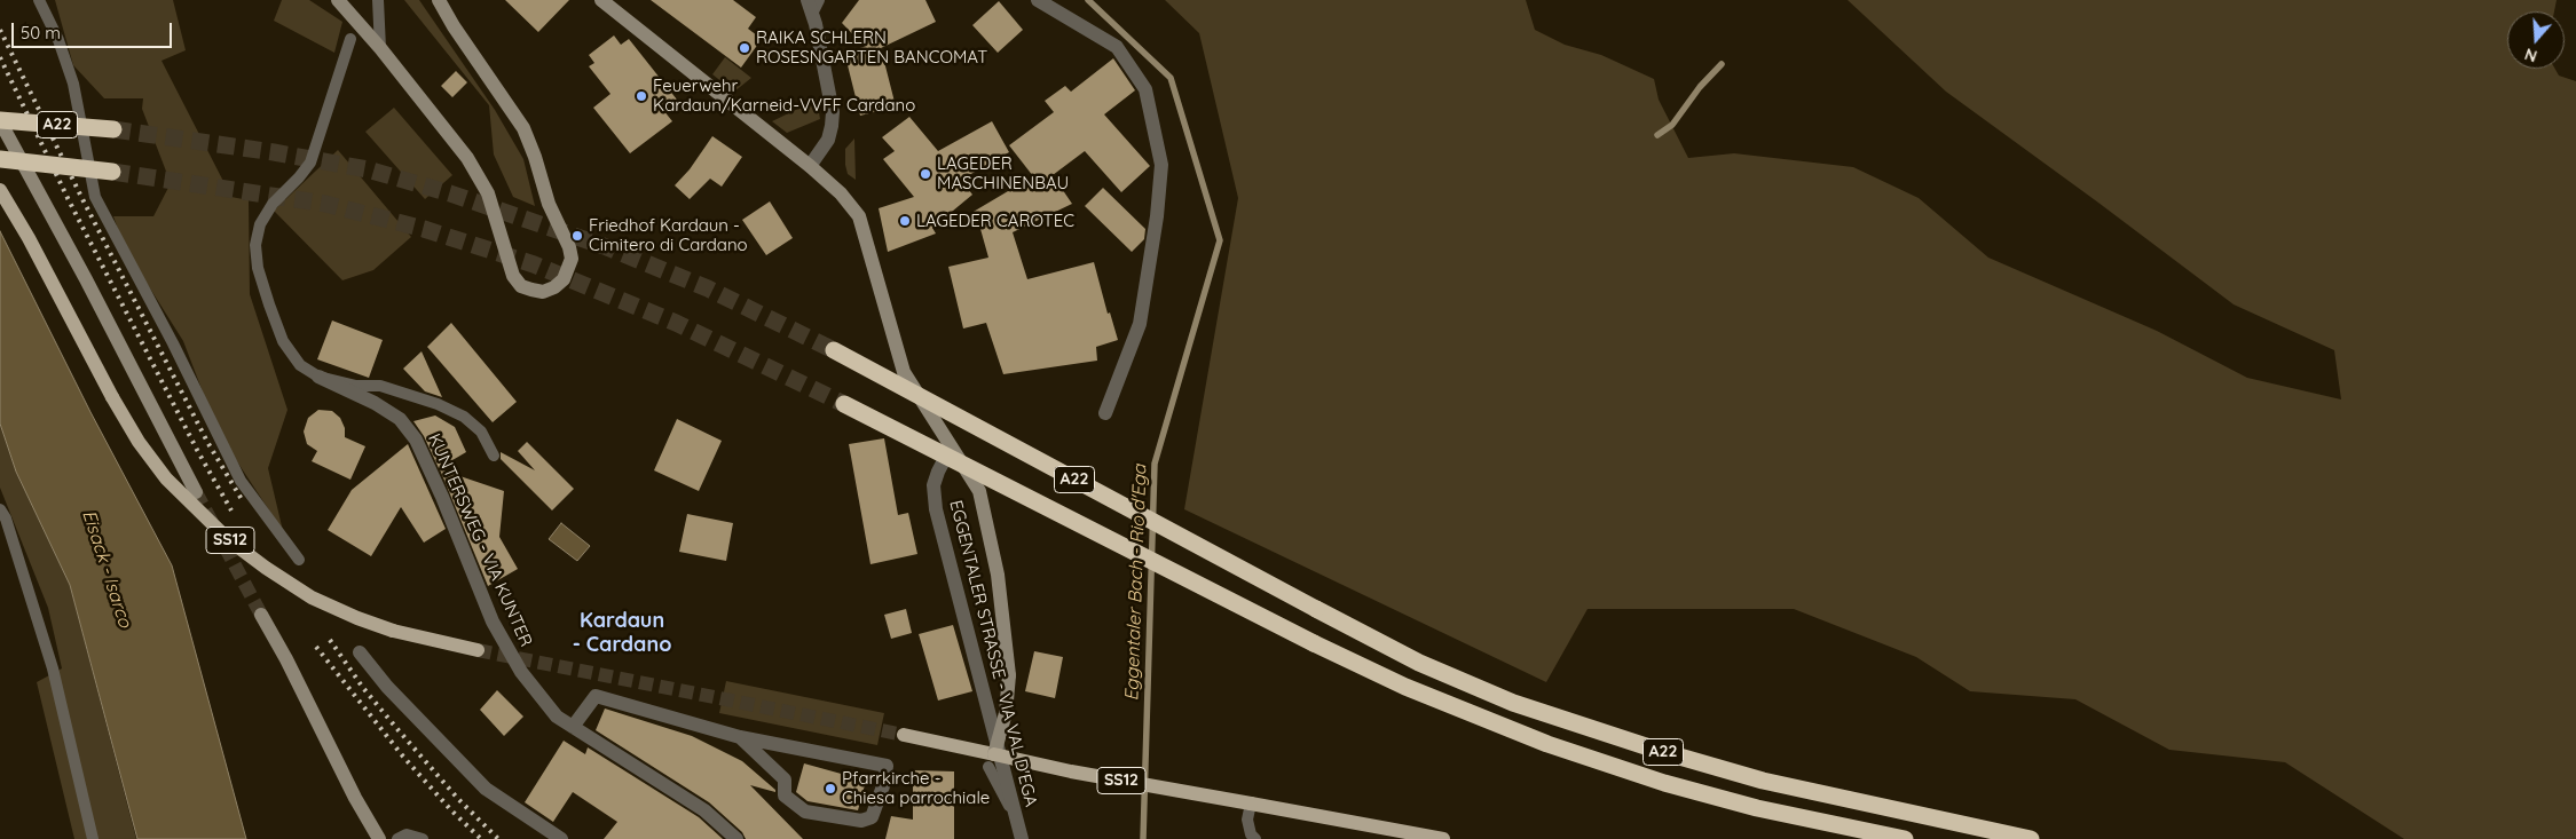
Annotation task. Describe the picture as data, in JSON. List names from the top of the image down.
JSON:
{
  "streets": {
    "highway": ["A22"],
    "main road": ["SS12"],
    "street": ["KUNTERSWEG - VIA KUNTER", "EGGENTALER STRASSE - VIA VAL D'EGA"]
  },
  "districts": ["Kardaun - Cardano"],
  "water": ["Eisack - Isarco", "Eggentaler Bach - Rio d'Ega"],
  "places": [
    "RAIKA SCHLERN ROSESNGARTEN BANCOMAT",
    "Feuerwehr Kardaun/Karneid-VVFF Cardano",
    "LAGEDER MASCHINENBAU",
    "LAGEDER CAROTEC",
    "Friedhof Kardaun - Cimitero di Cardano",
    "Pfarrkirche - Chiesa parrochiale"
  ],
  "scale_bar": "50 m",
  "north": "bottom"
}
